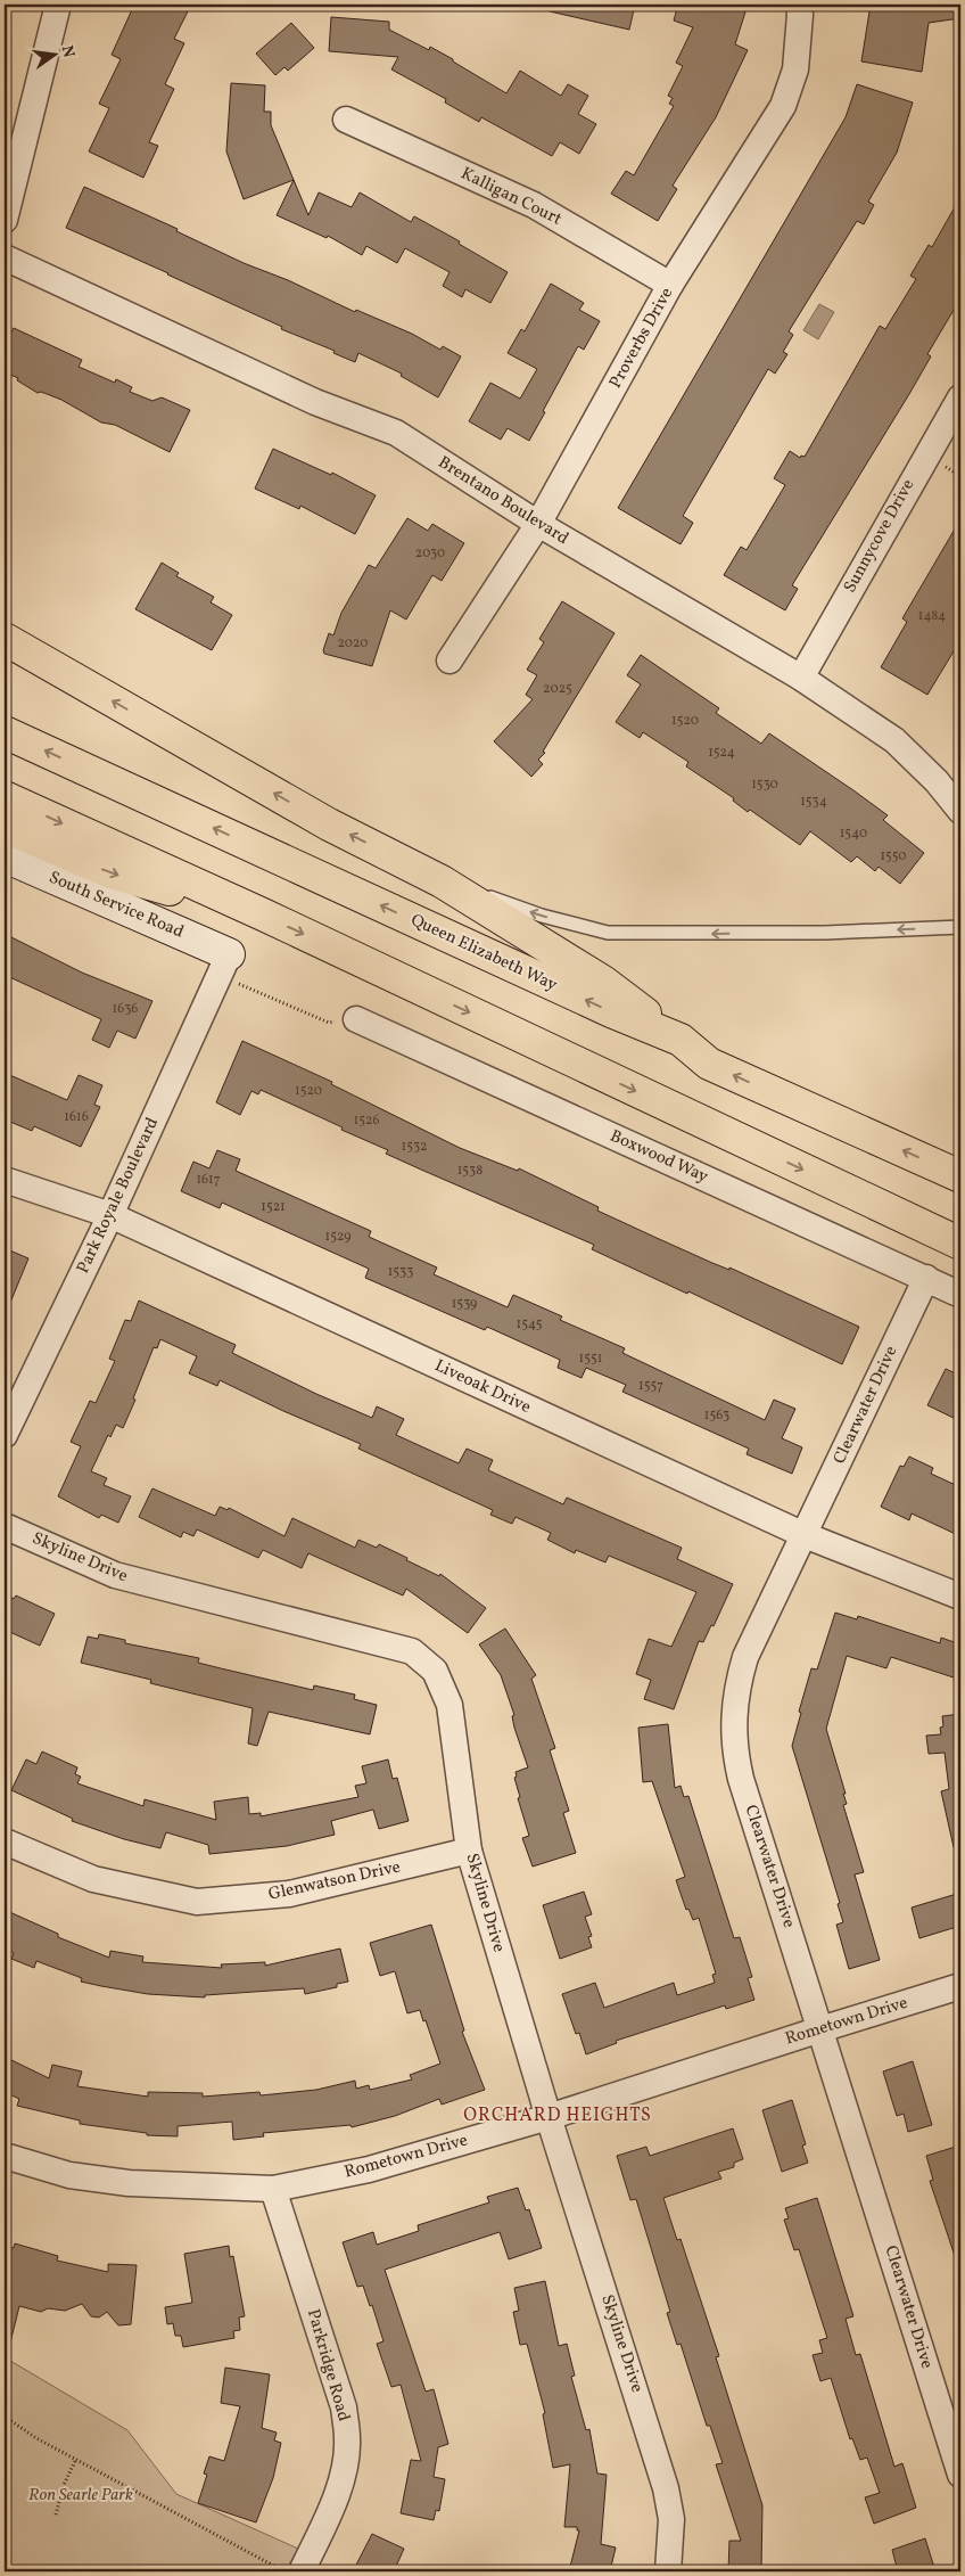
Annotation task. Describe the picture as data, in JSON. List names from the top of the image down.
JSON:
{
  "streets": {
    "highway": ["Queen Elizabeth Way"],
    "main road": ["South Service Road"],
    "street": [
      "Kalligan Court",
      "Proverbs Drive",
      "Brentano Boulevard",
      "Sunnycove Drive",
      "Boxwood Way",
      "Park Royale Boulevard",
      "Liveoak Drive",
      "Clearwater Drive",
      "Skyline Drive",
      "Glenwatson Drive",
      "Rometown Drive",
      "Parkridge Road"
    ]
  },
  "crossings": [
    ["Kalligan Court", "Proverbs Drive"],
    ["Proverbs Drive", "Brentano Boulevard"],
    ["Brentano Boulevard", "Sunnycove Drive"],
    ["South Service Road", "Park Royale Boulevard"],
    ["Boxwood Way", "Clearwater Drive"],
    ["Park Royale Boulevard", "Liveoak Drive"],
    ["Liveoak Drive", "Clearwater Drive"],
    ["Clearwater Drive", "Rometown Drive"],
    ["Skyline Drive", "Glenwatson Drive"],
    ["Skyline Drive", "Rometown Drive"],
    ["Rometown Drive", "Parkridge Road"]
  ],
  "districts": ["ORCHARD HEIGHTS"],
  "parks": ["Ron Searle Park"],
  "house_numbers": [
    "2030",
    "1484",
    "2020",
    "2025",
    "1520",
    "1524",
    "1530",
    "1534",
    "1540",
    "1550",
    "1636",
    "1520",
    "1616",
    "1526",
    "1532",
    "1538",
    "1617",
    "1521",
    "1529",
    "1533",
    "1539",
    "1545",
    "1551",
    "1557",
    "1563"
  ],
  "north": "right"
}
